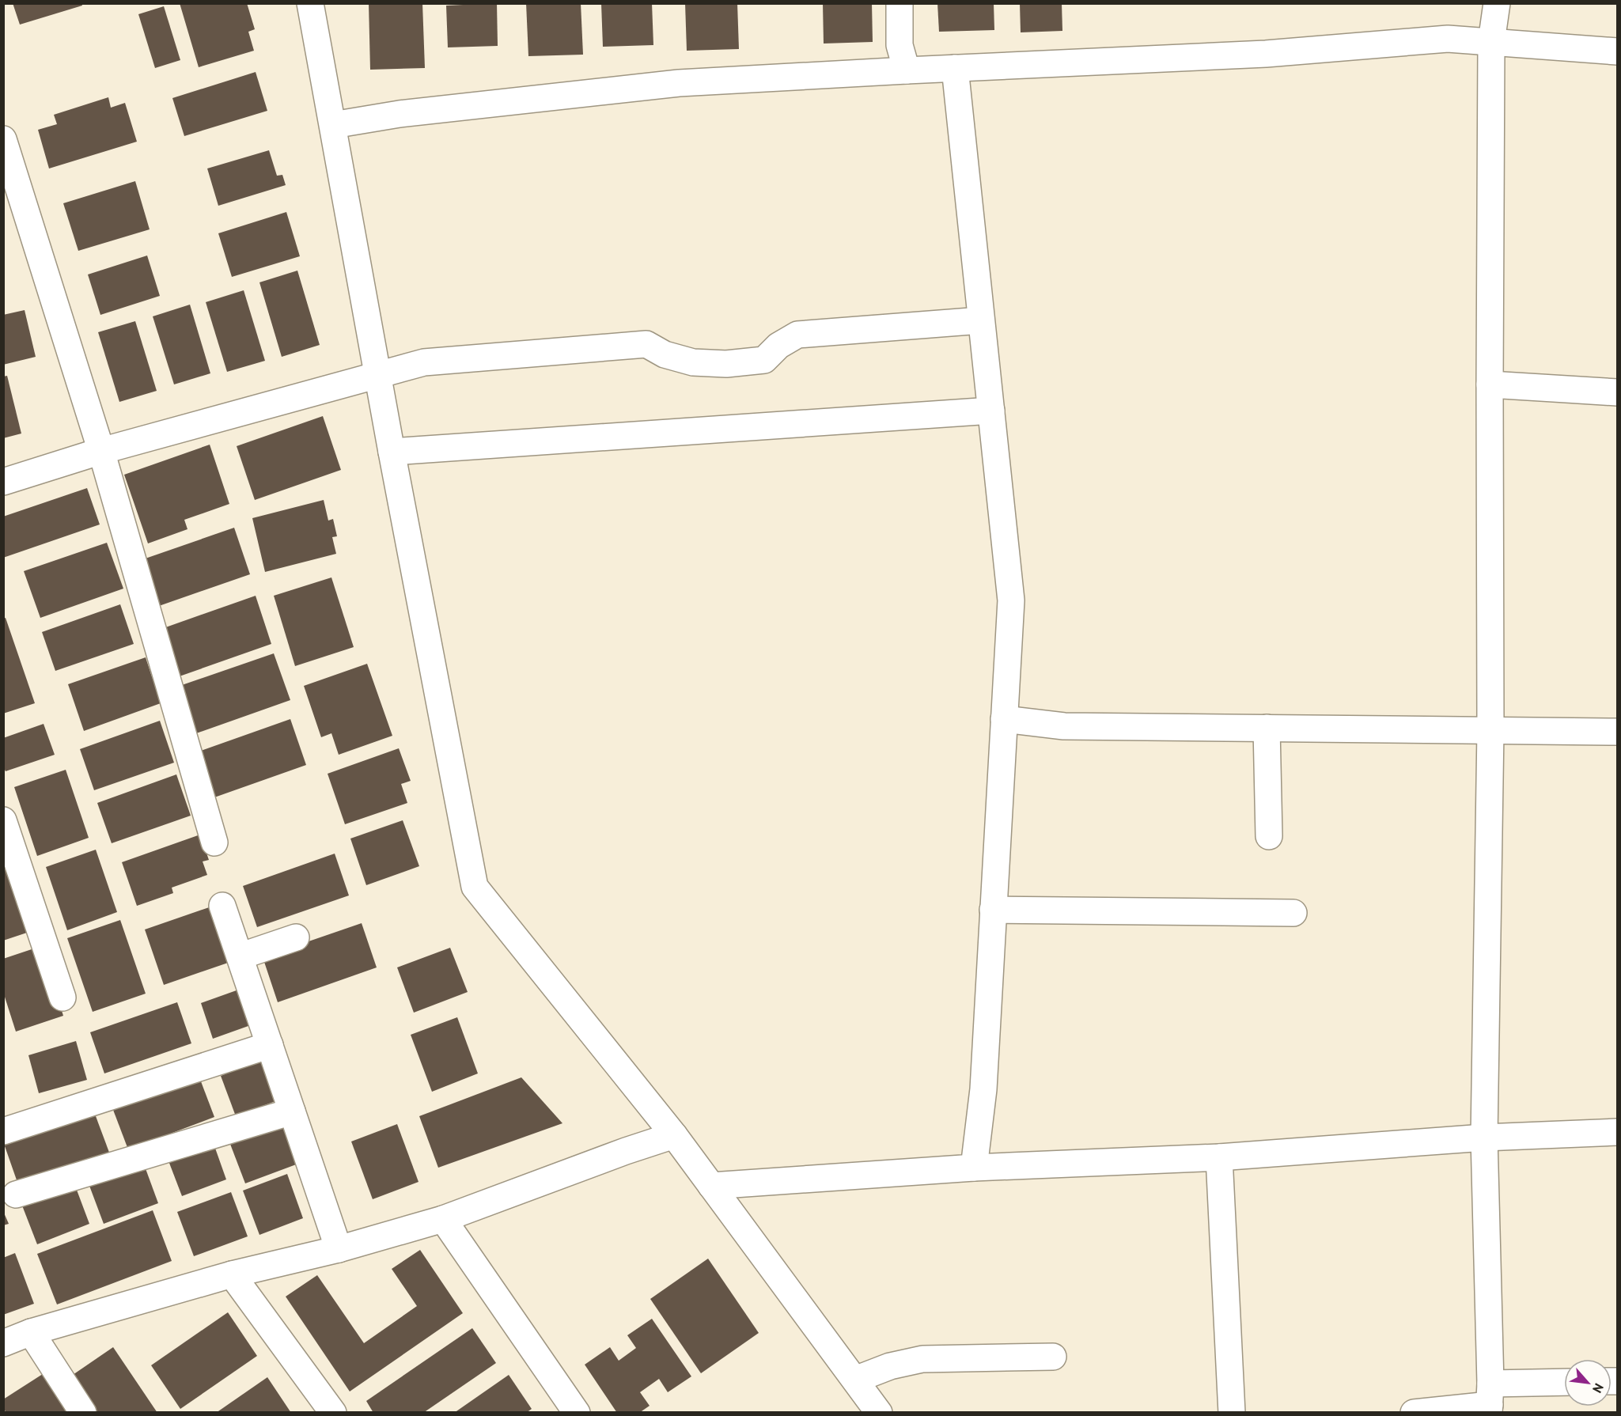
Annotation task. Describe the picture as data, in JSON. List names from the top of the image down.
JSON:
{
  "north": "bottom right"
}
